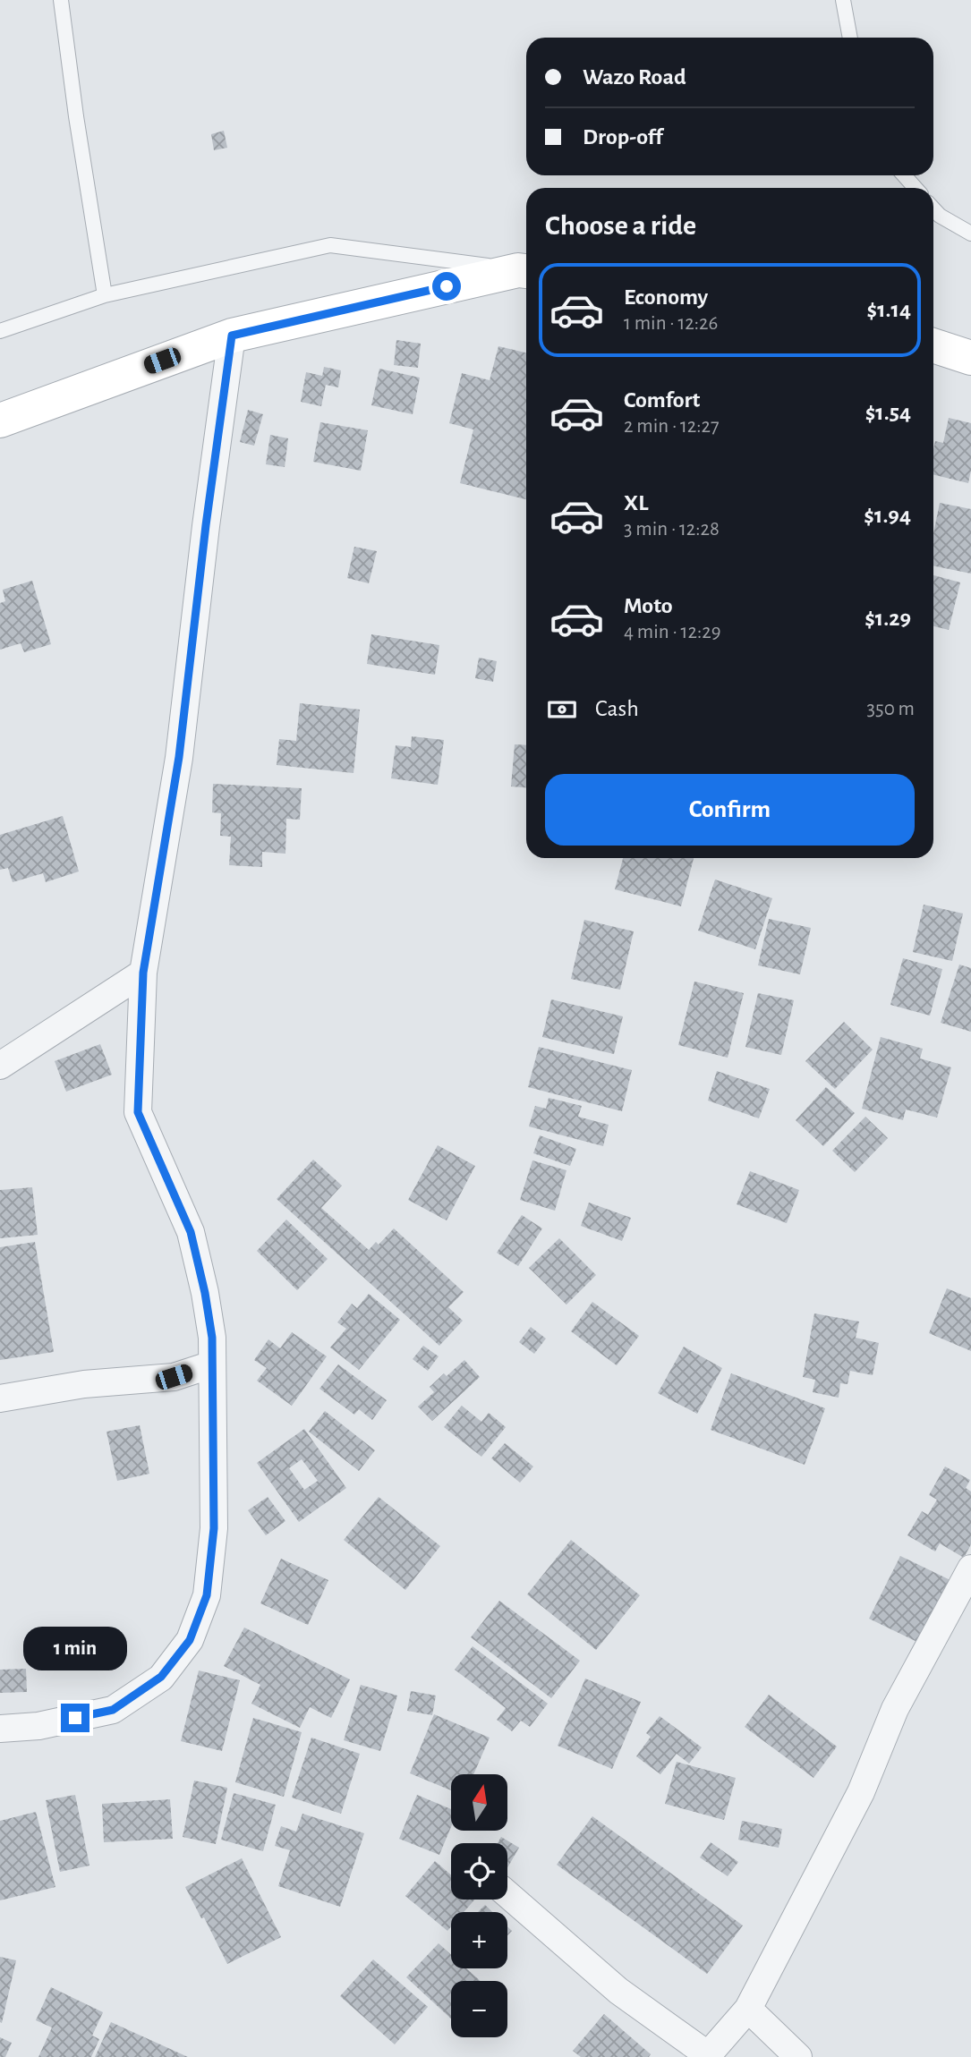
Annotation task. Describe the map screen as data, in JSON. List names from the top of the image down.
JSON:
{
  "north": "top",
  "page": {
    "banner": ["Wazo Road", "Drop-off"],
    "heading": "Choose a ride",
    "list": [
      {
        "name": "Economy",
        "note": "1 min · 12:26",
        "value": "$1.14"
      },
      {
        "name": "Comfort",
        "note": "2 min · 12:27",
        "value": "$1.54"
      },
      {
        "name": "XL",
        "note": "3 min · 12:28",
        "value": "$1.94"
      },
      {
        "name": "Moto",
        "note": "4 min · 12:29",
        "value": "$1.29"
      }
    ],
    "pay": ["Cash", "350 m"],
    "buttons": "Confirm",
    "bubble": "1 min",
    "map_buttons": ["+", "−"]
  }
}
